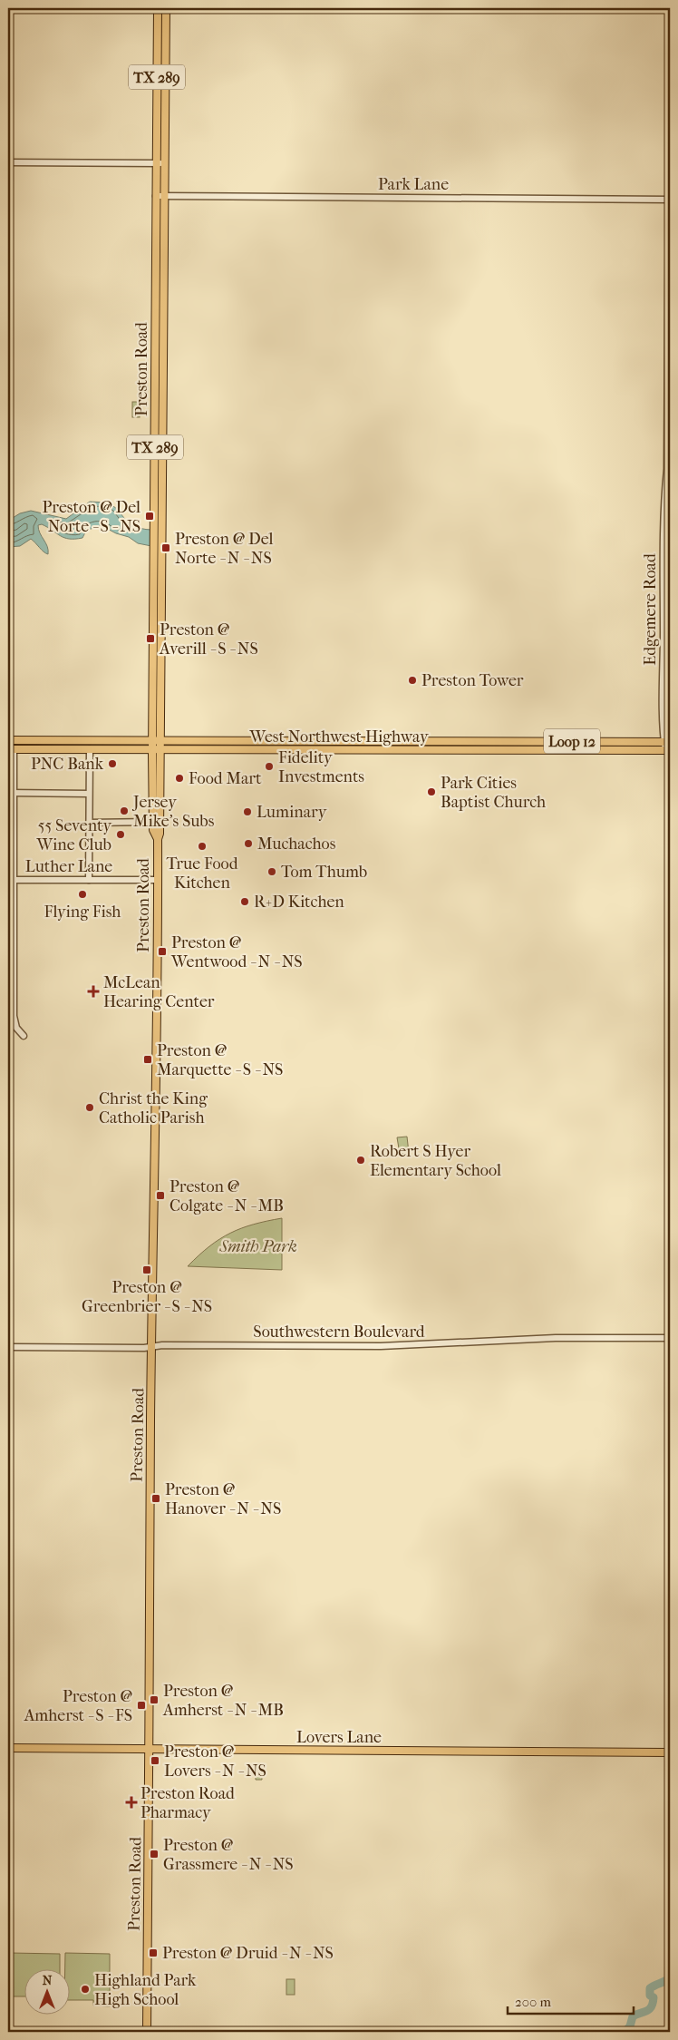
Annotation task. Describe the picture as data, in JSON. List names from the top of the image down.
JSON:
{
  "streets": {
    "main road": [
      "TX 289",
      "Preston Road",
      "West Northwest Highway",
      "Loop 12",
      "Lovers Lane"
    ],
    "street": [
      "Park Lane",
      "Edgemere Road",
      "Luther Lane",
      "Southwestern Boulevard"
    ]
  },
  "crossings": [
    ["Park Lane", "Preston Road"],
    ["Park Lane", "Edgemere Road"],
    ["Preston Road", "West Northwest Highway"],
    ["Preston Road", "Luther Lane"],
    ["Preston Road", "Southwestern Boulevard"],
    ["Preston Road", "Lovers Lane"],
    ["Edgemere Road", "West Northwest Highway"]
  ],
  "parks": ["Smith Park"],
  "places": {
    "transit": [
      "Preston @ Del Norte - S - NS",
      "Preston @ Del Norte - N - NS",
      "Preston @ Averill - S - NS",
      "Preston @ Wentwood - N - NS",
      "Preston @ Marquette - S - NS",
      "Preston @ Colgate - N - MB",
      "Preston @ Greenbrier - S - NS",
      "Preston @ Hanover - N - NS",
      "Preston @ Amherst - N - MB",
      "Preston @ Amherst - S - FS",
      "Preston @ Lovers - N - NS",
      "Preston @ Grassmere - N - NS",
      "Preston @ Druid - N - NS"
    ],
    "other": [
      "Preston Tower",
      "PNC Bank",
      "Fidelity Investments",
      "Food Mart",
      "Park Cities Baptist Church",
      "Jersey Mike's Subs",
      "Luminary",
      "55 Seventy Wine Club",
      "Muchachos",
      "True Food Kitchen",
      "Tom Thumb",
      "Flying Fish",
      "R+D Kitchen",
      "Christ the King Catholic Parish",
      "Robert S Hyer Elementary School",
      "Highland Park High School"
    ],
    "health": ["McLean Hearing Center", "Preston Road Pharmacy"]
  },
  "scale_bar": "200 m",
  "north": "top"
}
